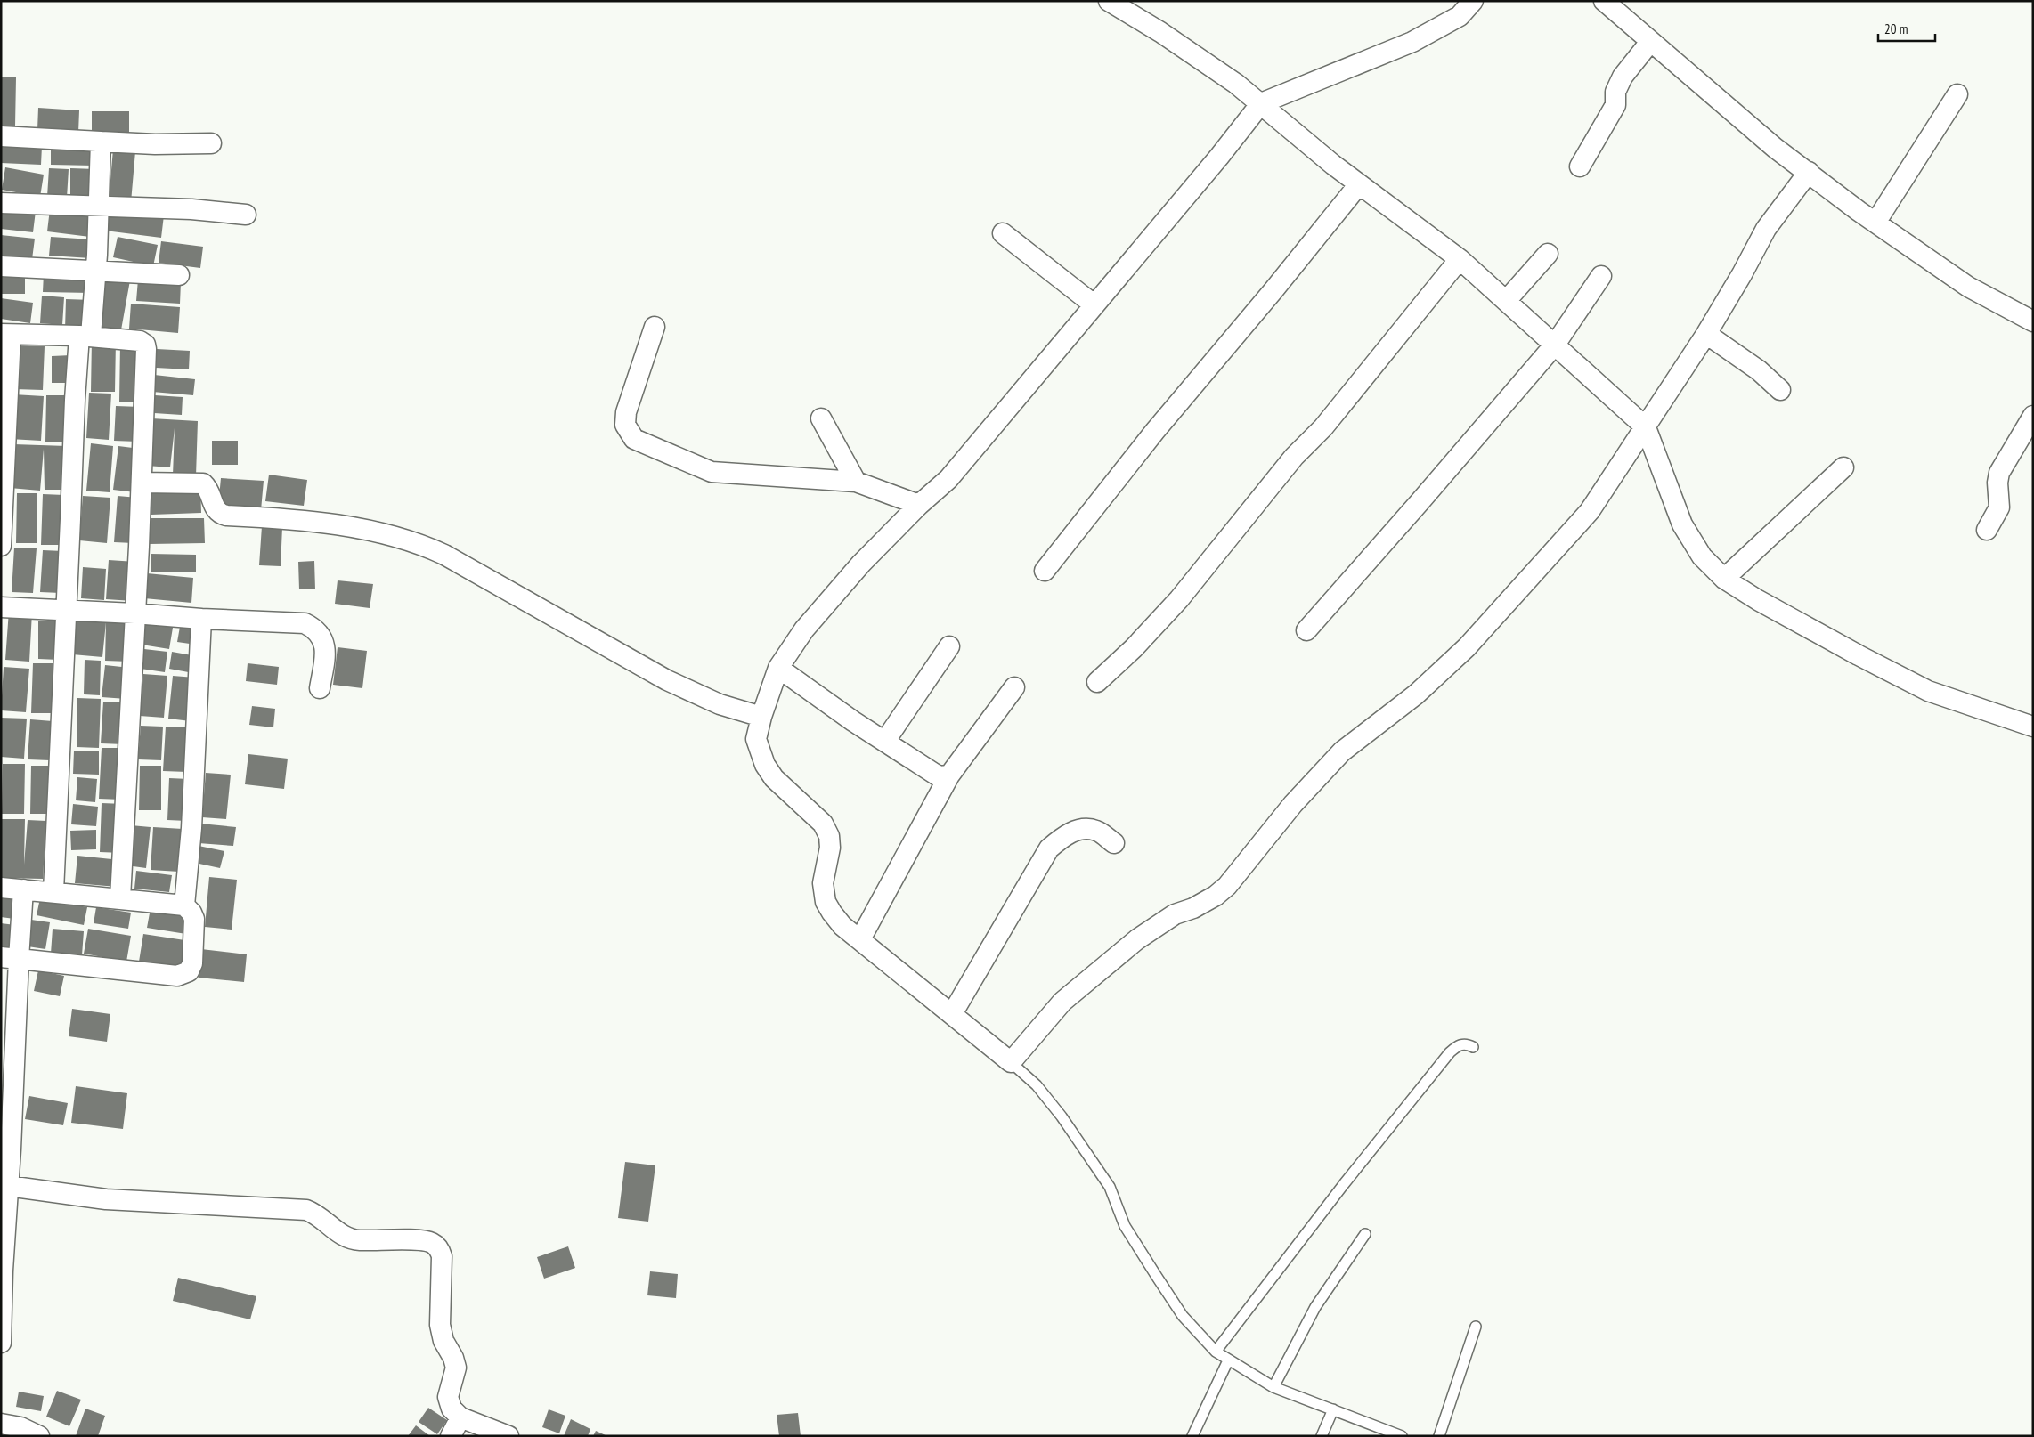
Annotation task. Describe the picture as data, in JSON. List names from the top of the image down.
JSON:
{
  "scale_bar": "20 m"
}
